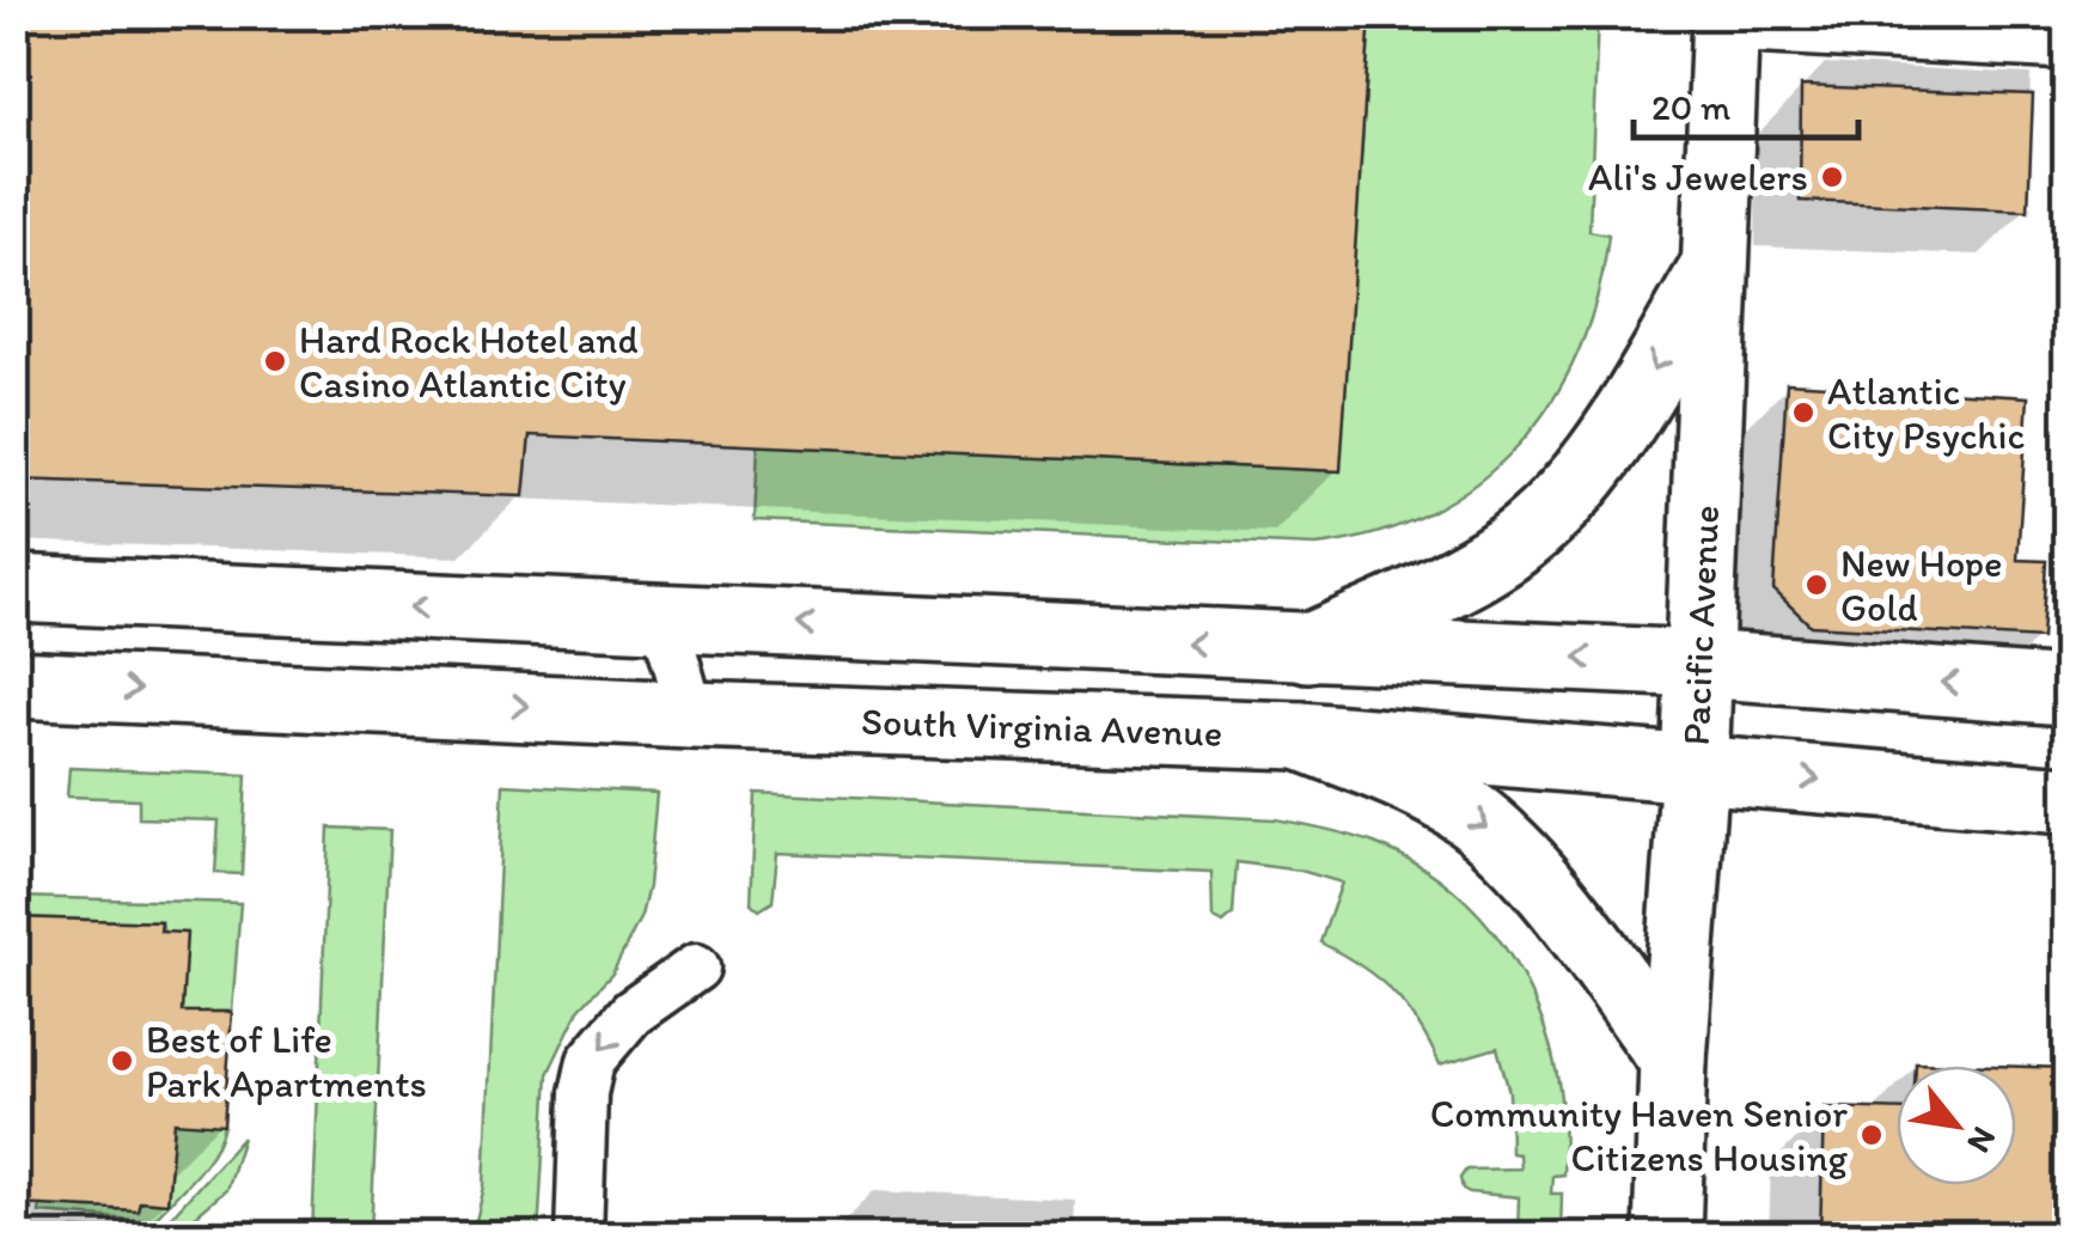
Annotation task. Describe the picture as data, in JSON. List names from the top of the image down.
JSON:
{
  "streets": {
    "street": ["Pacific Avenue", "South Virginia Avenue"]
  },
  "crossings": [
    ["Pacific Avenue", "South Virginia Avenue"]
  ],
  "places": [
    "Ali's Jewelers",
    "Hard Rock Hotel and Casino Atlantic City",
    "Atlantic City Psychic",
    "New Hope Gold",
    "Best of Life Park Apartments",
    "Community Haven Senior Citizens Housing"
  ],
  "scale_bar": "20 m",
  "north": "bottom right"
}
